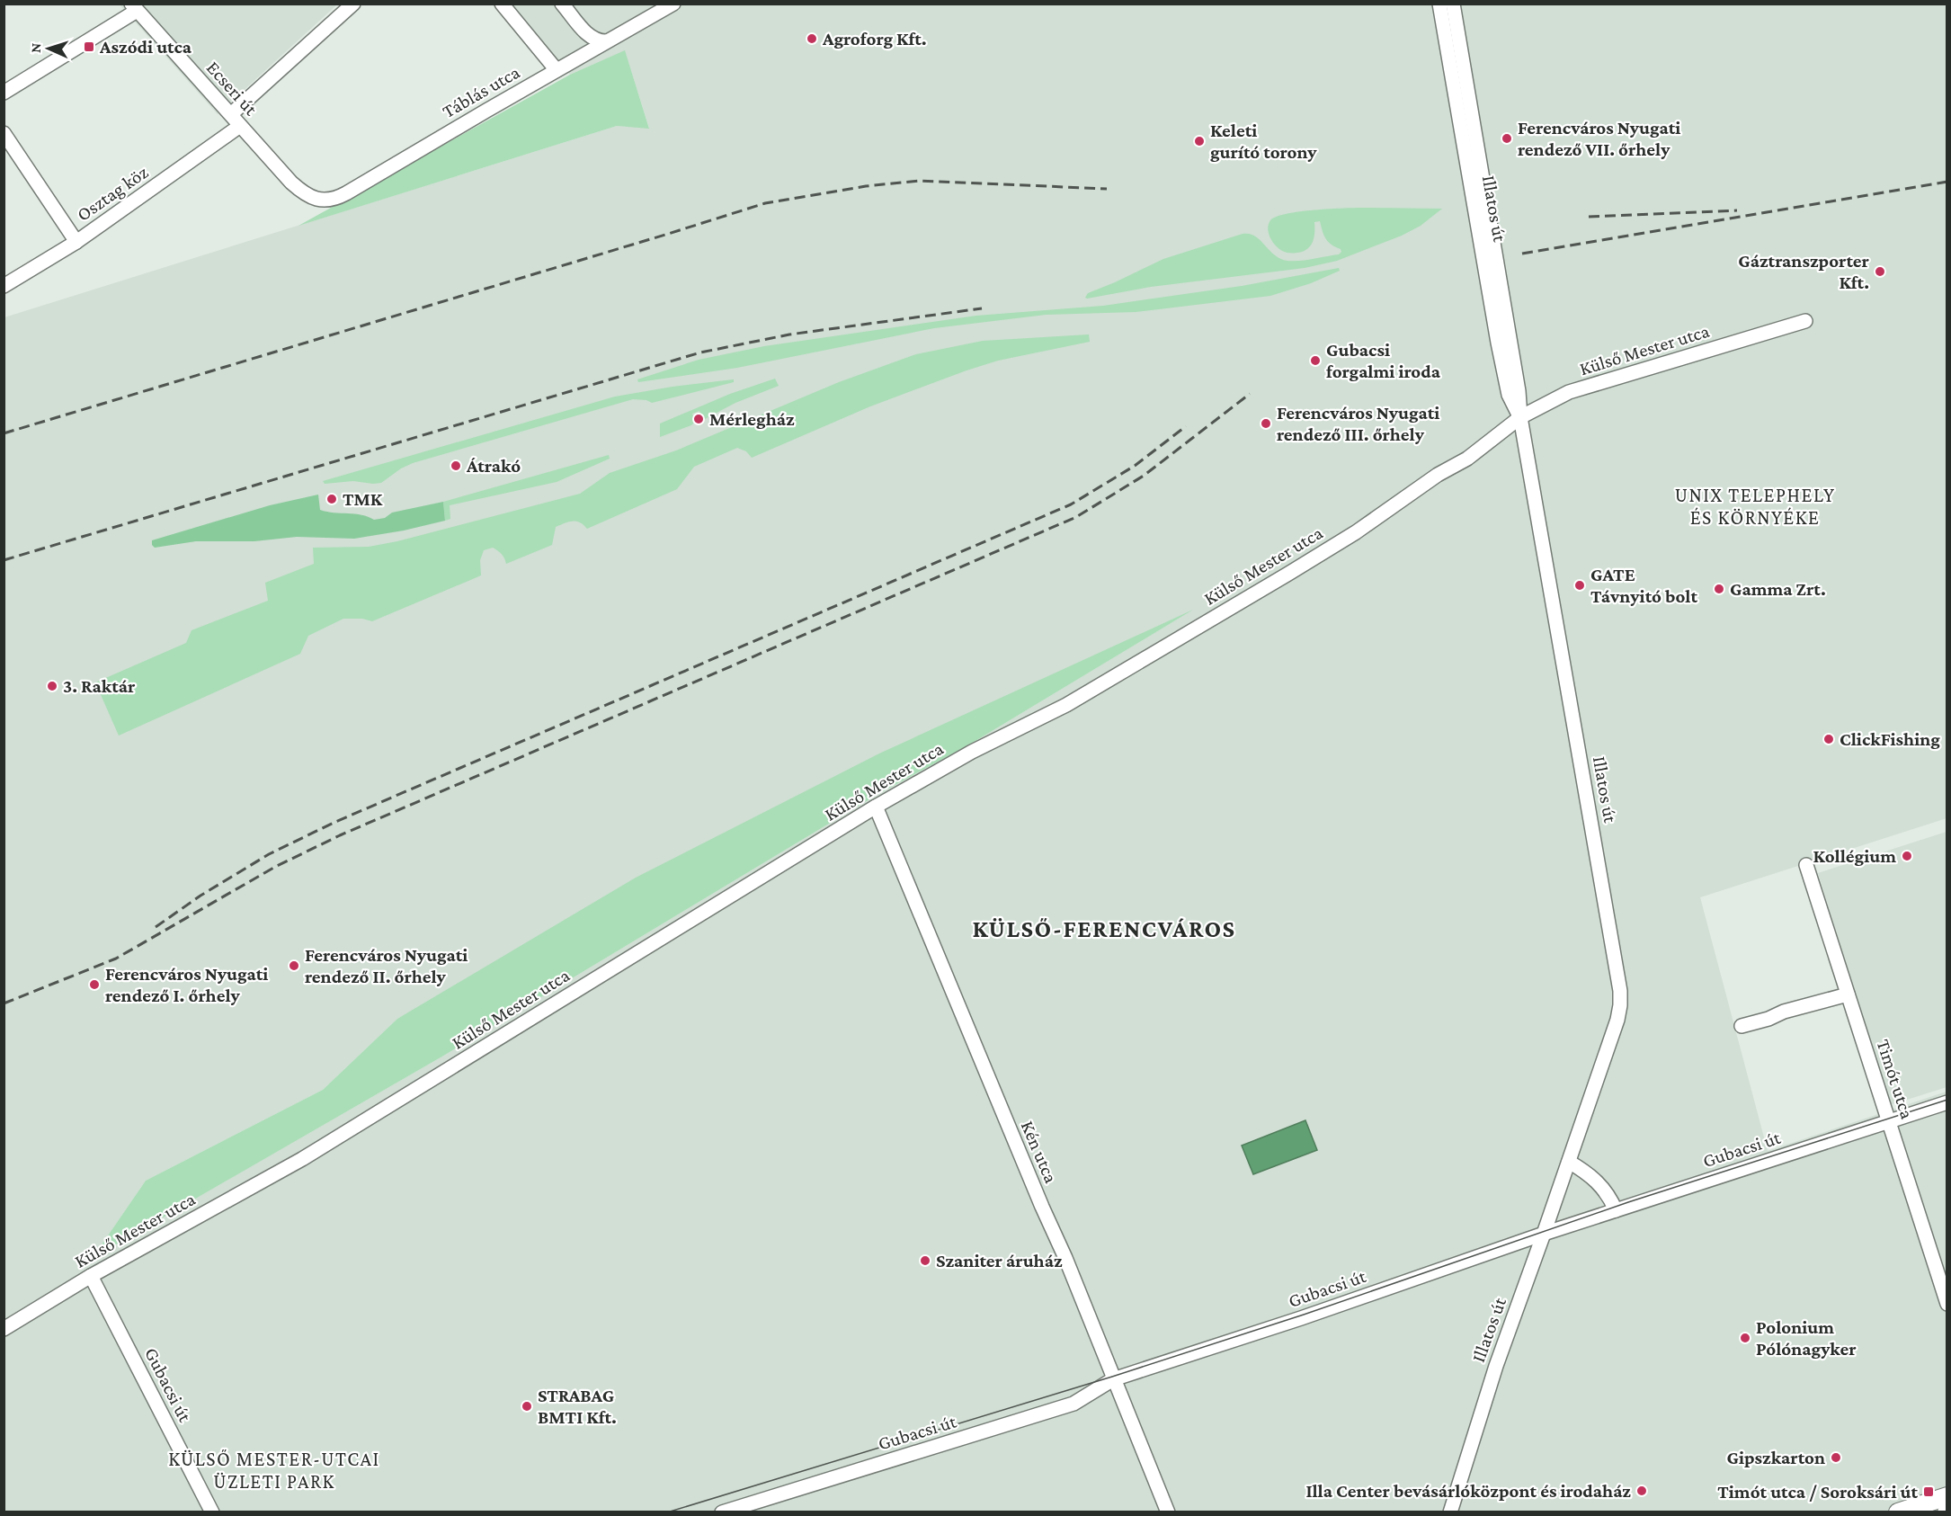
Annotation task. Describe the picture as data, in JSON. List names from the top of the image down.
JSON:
{
  "streets": {
    "street": [
      "Ecseri út",
      "Táblás utca",
      "Osztag köz",
      "Illatos út",
      "Külső Mester utca",
      "Timót utca",
      "Gubacsi út",
      "Kén utca"
    ]
  },
  "crossings": [
    ["Ecseri út", "Táblás utca"],
    ["Ecseri út", "Osztag köz"],
    ["Illatos út", "Külső Mester utca"],
    ["Illatos út", "Gubacsi út"],
    ["Külső Mester utca", "Gubacsi út"],
    ["Külső Mester utca", "Kén utca"],
    ["Timót utca", "Gubacsi út"],
    ["Gubacsi út", "Kén utca"]
  ],
  "districts": ["UNIX TELEPHELY ÉS KÖRNYÉKE", "KÜLSŐ-FERENCVÁROS", "KÜLSŐ MESTER-UTCAI ÜZLETI PARK"],
  "places": {
    "other": [
      "Agroforg Kft.",
      "Ferencváros Nyugati rendező VII. őrhely",
      "Keleti gurító torony",
      "Gáztranszporter Kft.",
      "Gubacsi forgalmi iroda",
      "Mérlegház",
      "Ferencváros Nyugati rendező III. őrhely",
      "Átrakó",
      "TMK",
      "GATE Távnyitó bolt",
      "Gamma Zrt.",
      "3. Raktár",
      "ClickFishing",
      "Kollégium",
      "Ferencváros Nyugati rendező II. őrhely",
      "Ferencváros Nyugati rendező I. őrhely",
      "Szaniter áruház",
      "Polonium Pólónagyker",
      "STRABAG BMTI Kft.",
      "Gipszkarton",
      "Illa Center bevásárlóközpont és irodaház"
    ],
    "transit": ["Aszódi utca", "Timót utca / Soroksári út"]
  },
  "north": "left"
}
